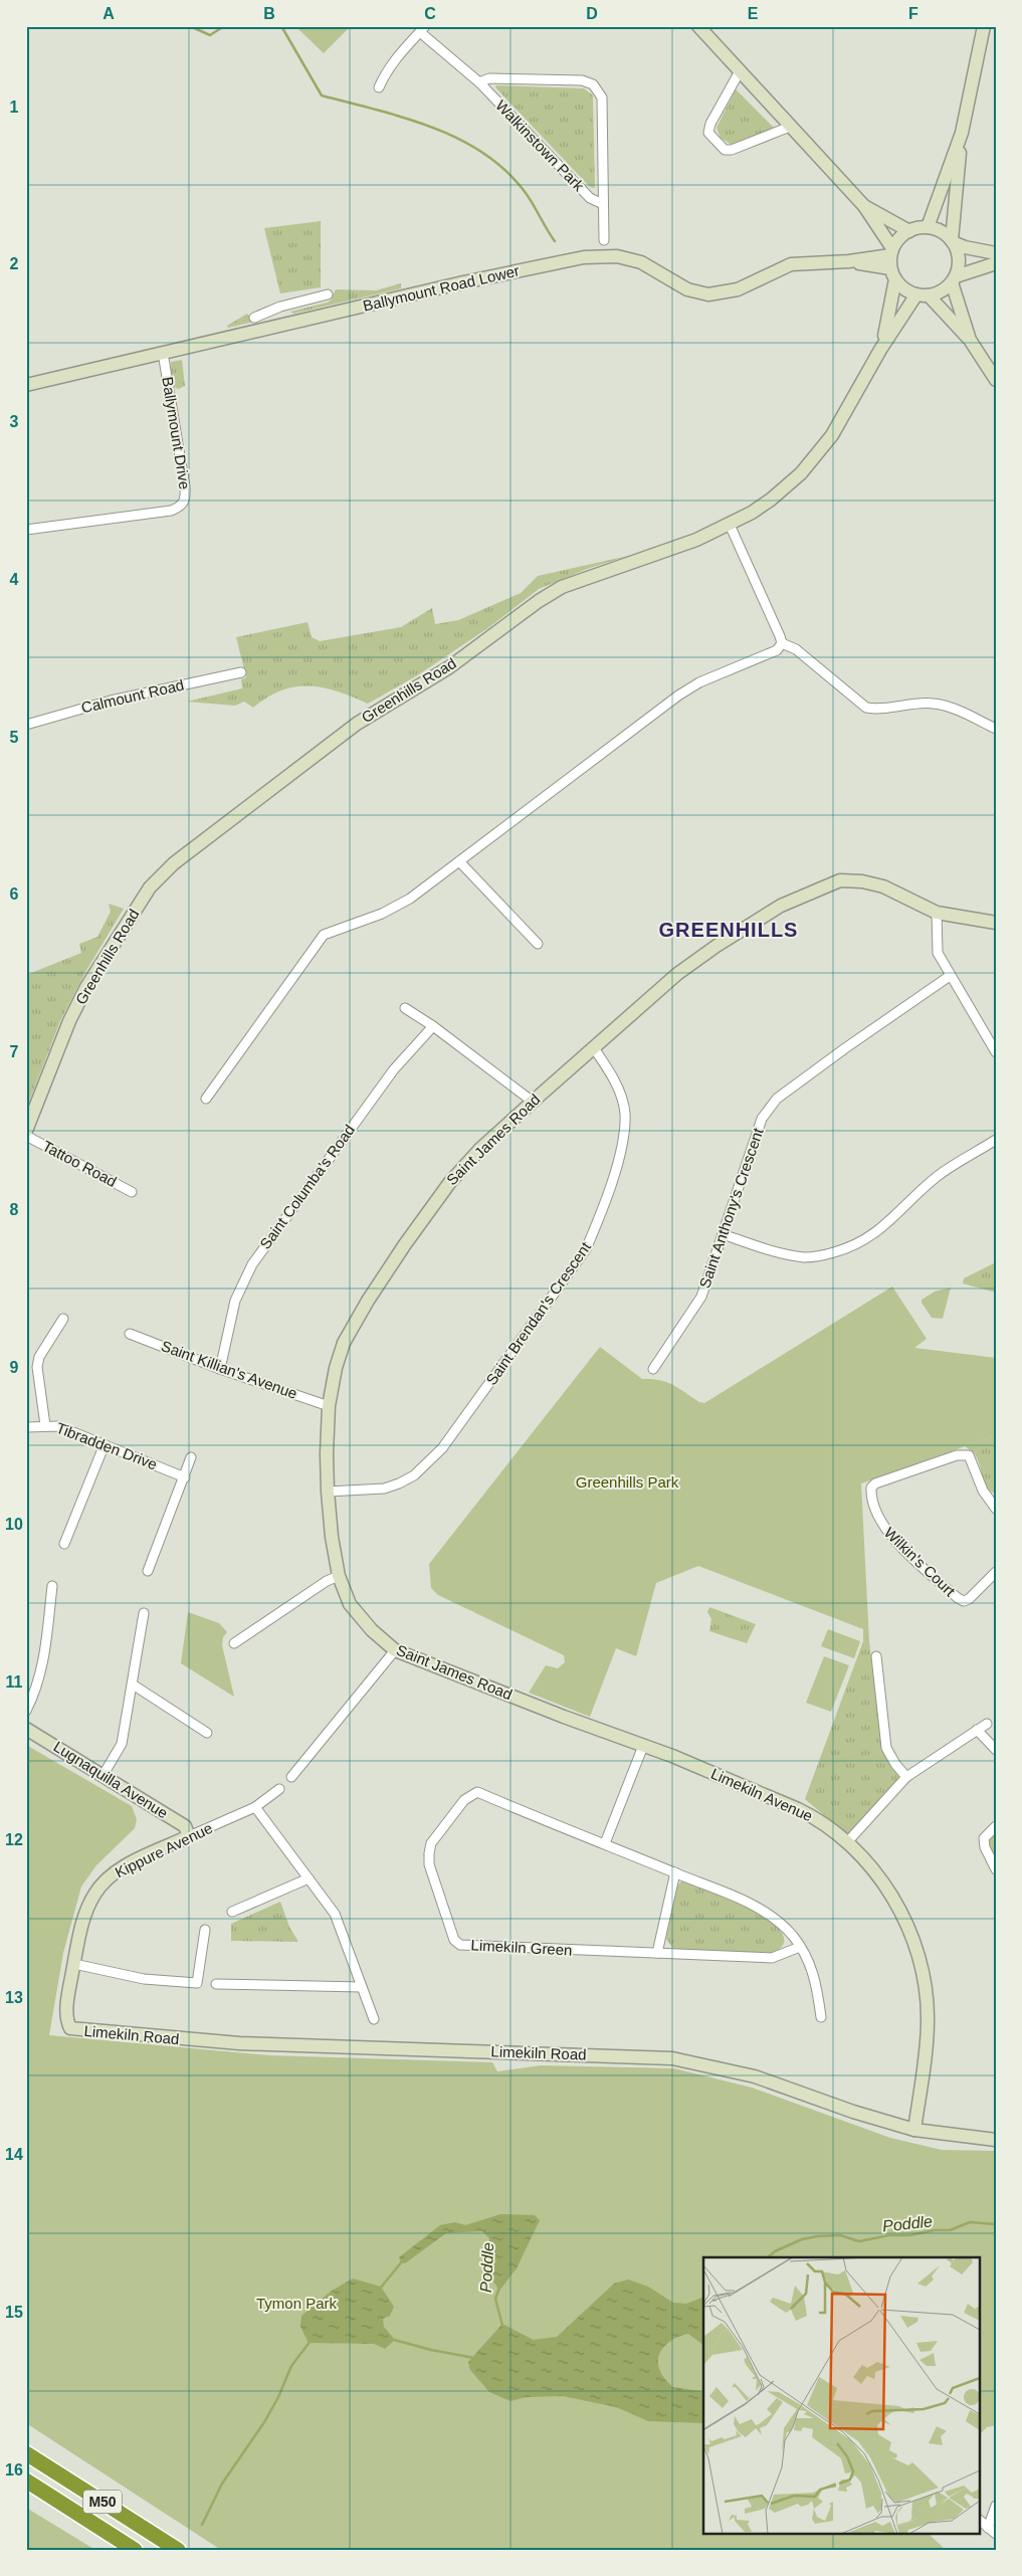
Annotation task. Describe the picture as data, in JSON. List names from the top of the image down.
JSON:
{
  "streets": {
    "highway": ["M50"],
    "street": [
      "Walkinstown Park",
      "Ballymount Road Lower",
      "Ballymount Drive",
      "Greenhills Road",
      "Calmount Road",
      "Saint James Road",
      "Tattoo Road",
      "Saint Columba's Road",
      "Saint Anthony's Crescent",
      "Saint Brendan's Crescent",
      "Saint Killian's Avenue",
      "Tibradden Drive",
      "Wilkin's Court",
      "Lugnaquilla Avenue",
      "Limekiln Avenue",
      "Kippure Avenue",
      "Limekiln Green",
      "Limekiln Road"
    ]
  },
  "crossings": [
    ["Ballymount Road Lower", "Ballymount Drive"],
    ["Ballymount Road Lower", "Greenhills Road"],
    ["Saint James Road", "Saint Brendan's Crescent"],
    ["Saint James Road", "Saint Killian's Avenue"],
    ["Saint James Road", "Limekiln Avenue"],
    ["Saint Columba's Road", "Saint Killian's Avenue"],
    ["Lugnaquilla Avenue", "Kippure Avenue"],
    ["Limekiln Avenue", "Limekiln Road"],
    ["Kippure Avenue", "Limekiln Road"]
  ],
  "districts": ["GREENHILLS"],
  "water": ["Poddle"],
  "parks": ["Greenhills Park", "Tymon Park"],
  "grid": {
    "columns": [
      "A",
      "B",
      "C",
      "D",
      "E",
      "F"
    ],
    "rows": [
      "1",
      "2",
      "3",
      "4",
      "5",
      "6",
      "7",
      "8",
      "9",
      "10",
      "11",
      "12",
      "13",
      "14",
      "15",
      "16"
    ]
  }
}
